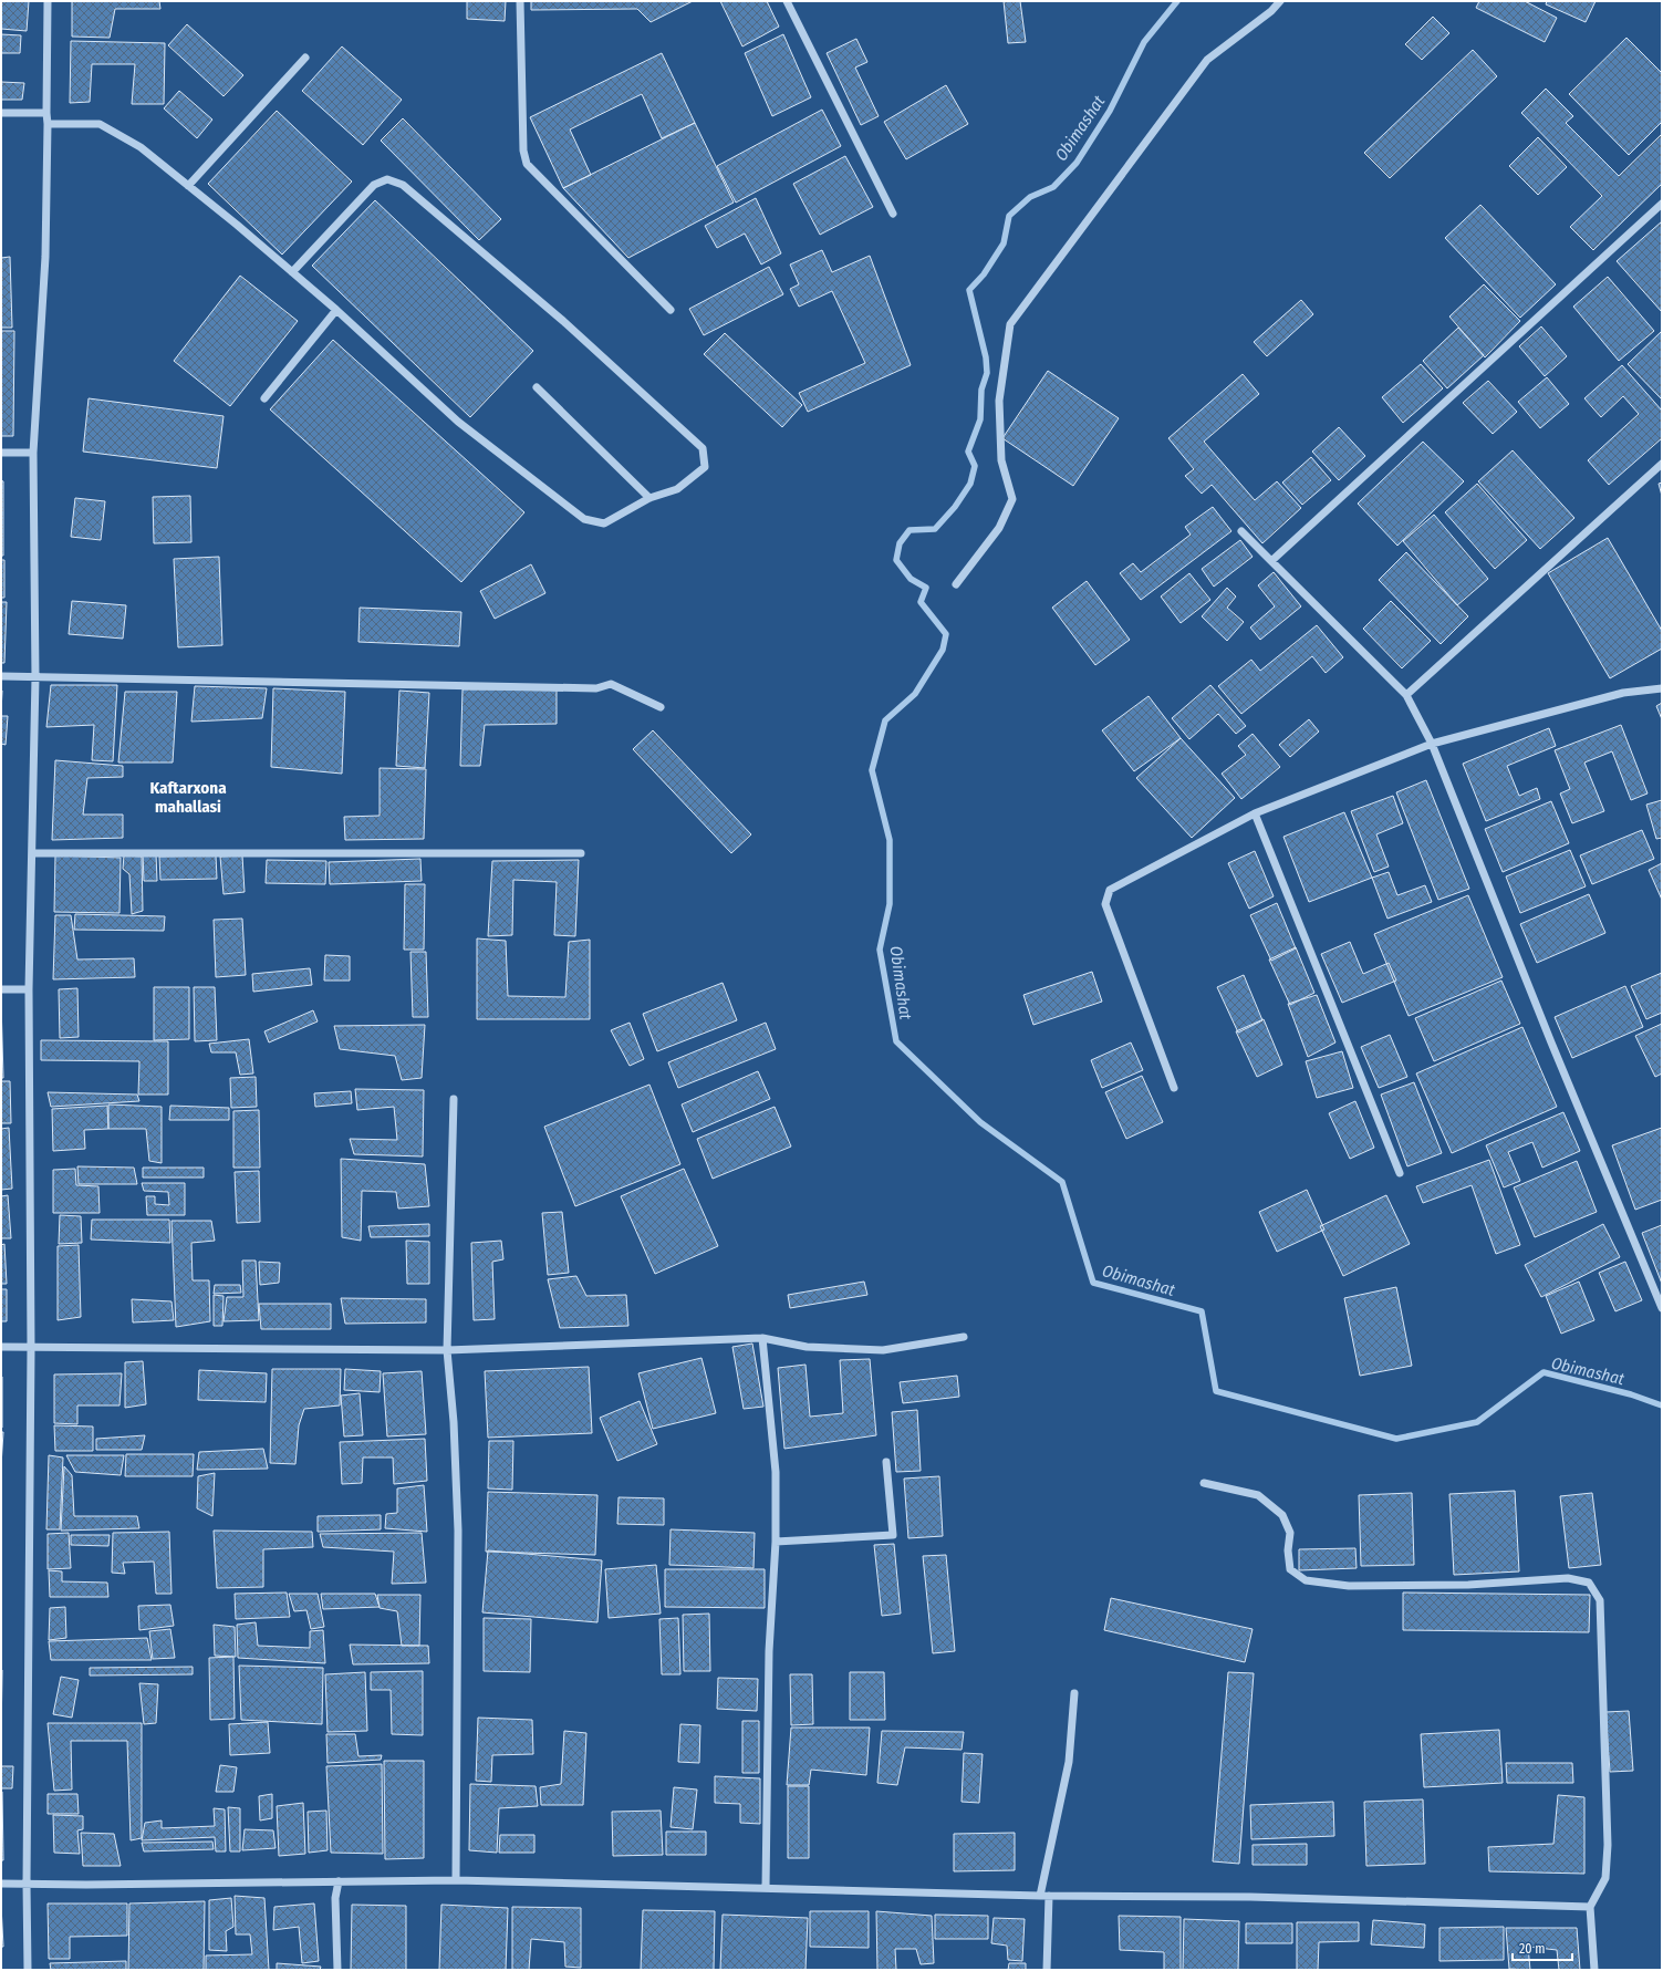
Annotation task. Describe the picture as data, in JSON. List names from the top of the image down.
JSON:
{
  "districts": ["Kaftarxona mahallasi"],
  "water": ["Obimashat"],
  "scale_bar": "20 m"
}
